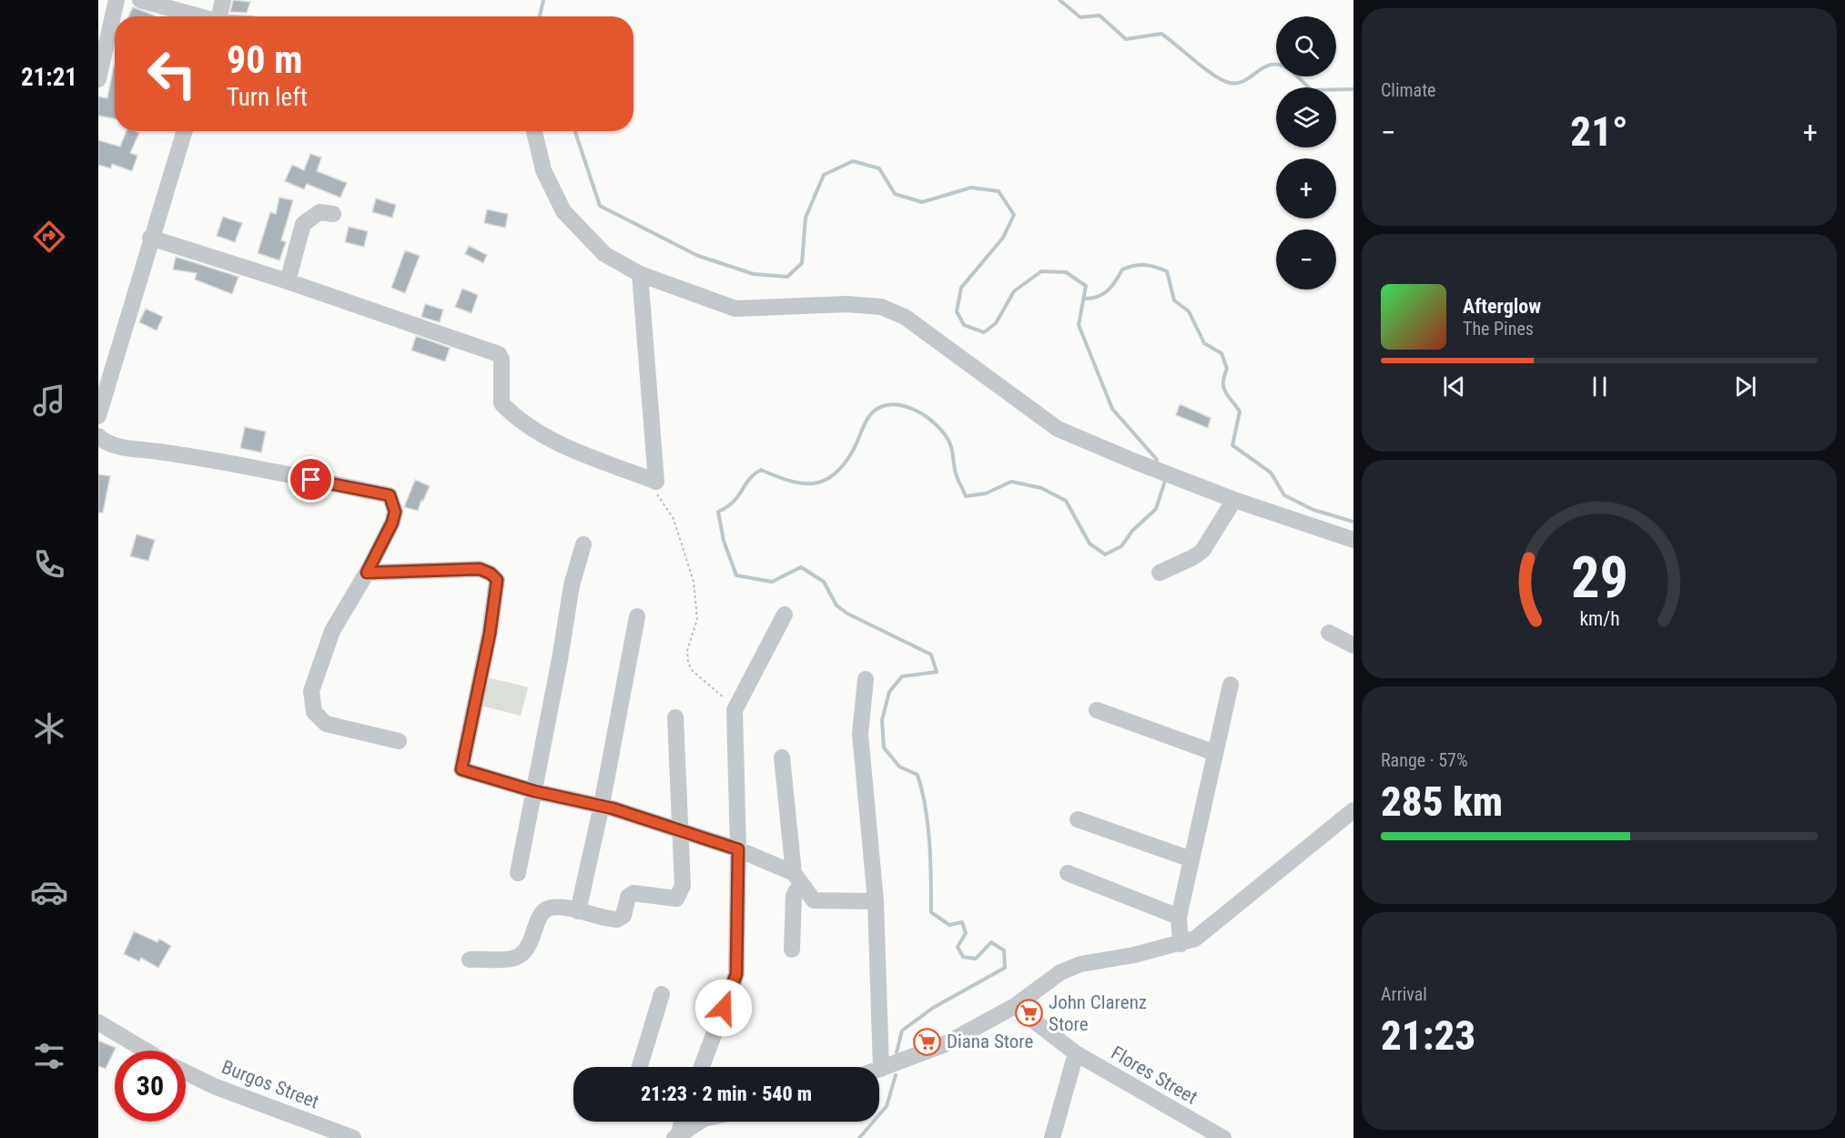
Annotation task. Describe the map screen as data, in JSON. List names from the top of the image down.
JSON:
{
  "streets": {
    "street": ["Flores Street", "Burgos Street"]
  },
  "places": {
    "supermarket": ["John Clarenz Store", "Diana Store"]
  },
  "page": {
    "tabs": "21:21",
    "tile": [
      "Climate",
      ["Range · 57%", "285 km"],
      ["Arrival", "21:23"]
    ],
    "map_buttons": ["+", "−"],
    "turn": ["90 m", "Turn left"],
    "heat": ["−", "21°", "+"],
    "song": ["Afterglow", "The Pines"],
    "limit": "30",
    "trip": "21:23 · 2 min · 540 m",
    "gauge": ["29", "km/h"]
  }
}
